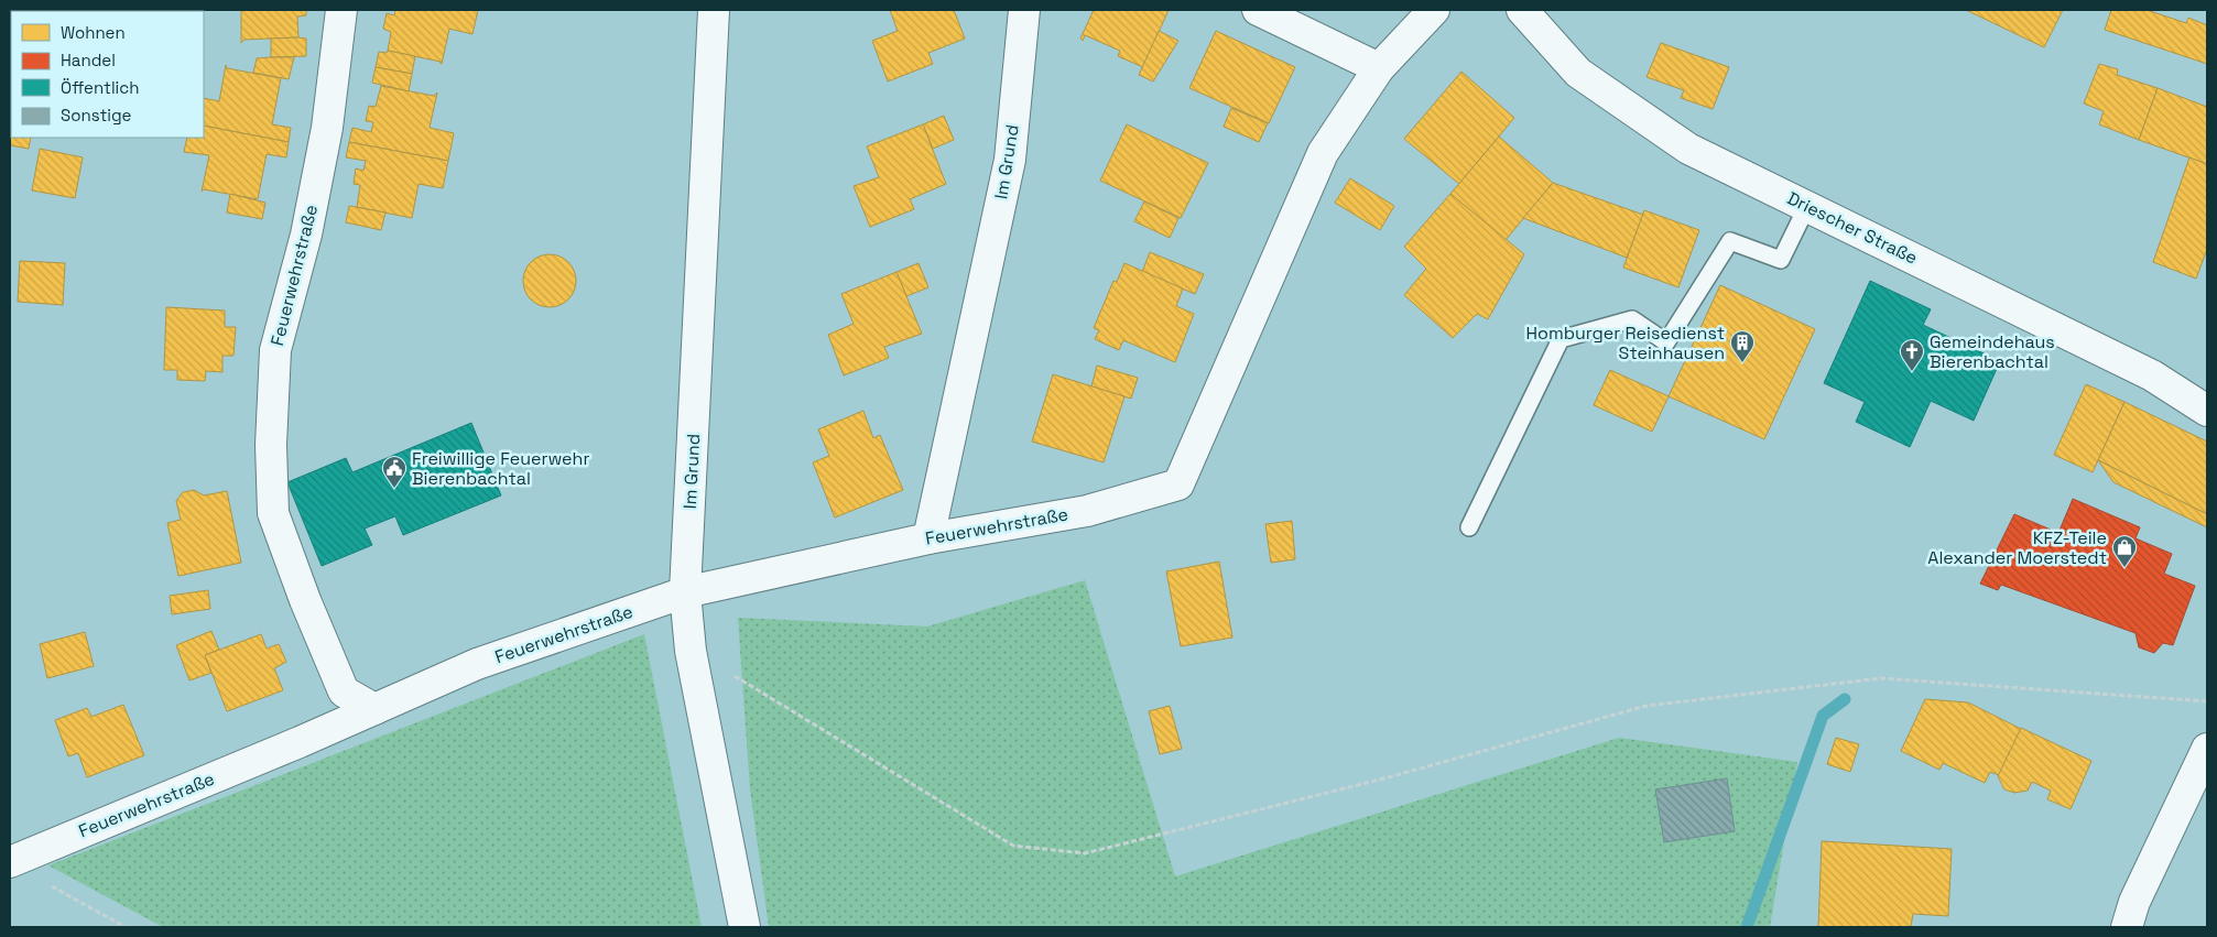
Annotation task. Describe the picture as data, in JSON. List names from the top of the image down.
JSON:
{
  "streets": {
    "street": ["Im Grund", "Driescher Straße", "Feuerwehrstraße"]
  },
  "crossings": [
    ["Im Grund", "Feuerwehrstraße"]
  ],
  "places": {
    "building": ["Homburger Reisedienst Steinhausen"],
    "church": ["Gemeindehaus Bierenbachtal"],
    "public building": ["Freiwillige Feuerwehr Bierenbachtal"],
    "shop": ["KFZ-Teile Alexander Moerstedt"]
  },
  "legend": [
    "Wohnen",
    "Handel",
    "Öffentlich",
    "Sonstige"
  ]
}
